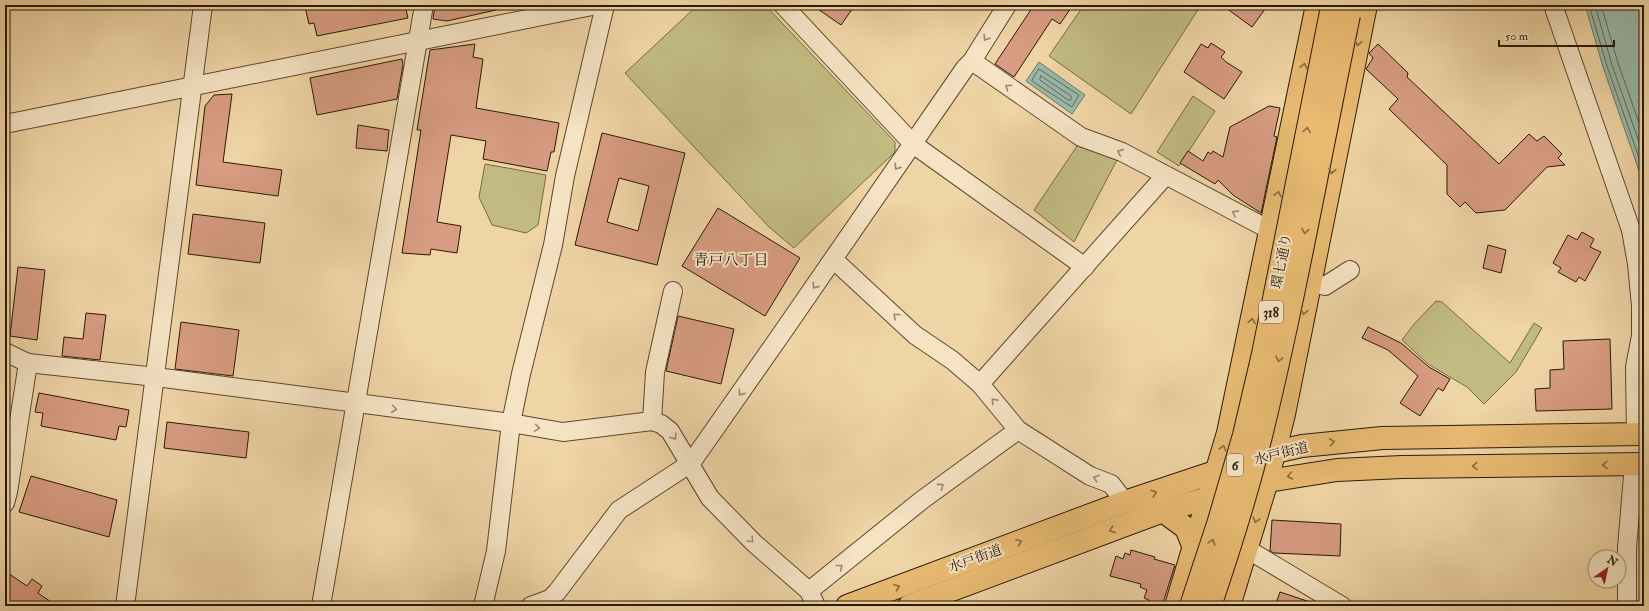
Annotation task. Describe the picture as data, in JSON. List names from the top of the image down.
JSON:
{
  "streets": {
    "main road": [
      "環七通り",
      "318",
      "水戸街道",
      "6"
    ]
  },
  "districts": ["青戸八丁目"],
  "scale_bar": "50 m",
  "north": "top right"
}
